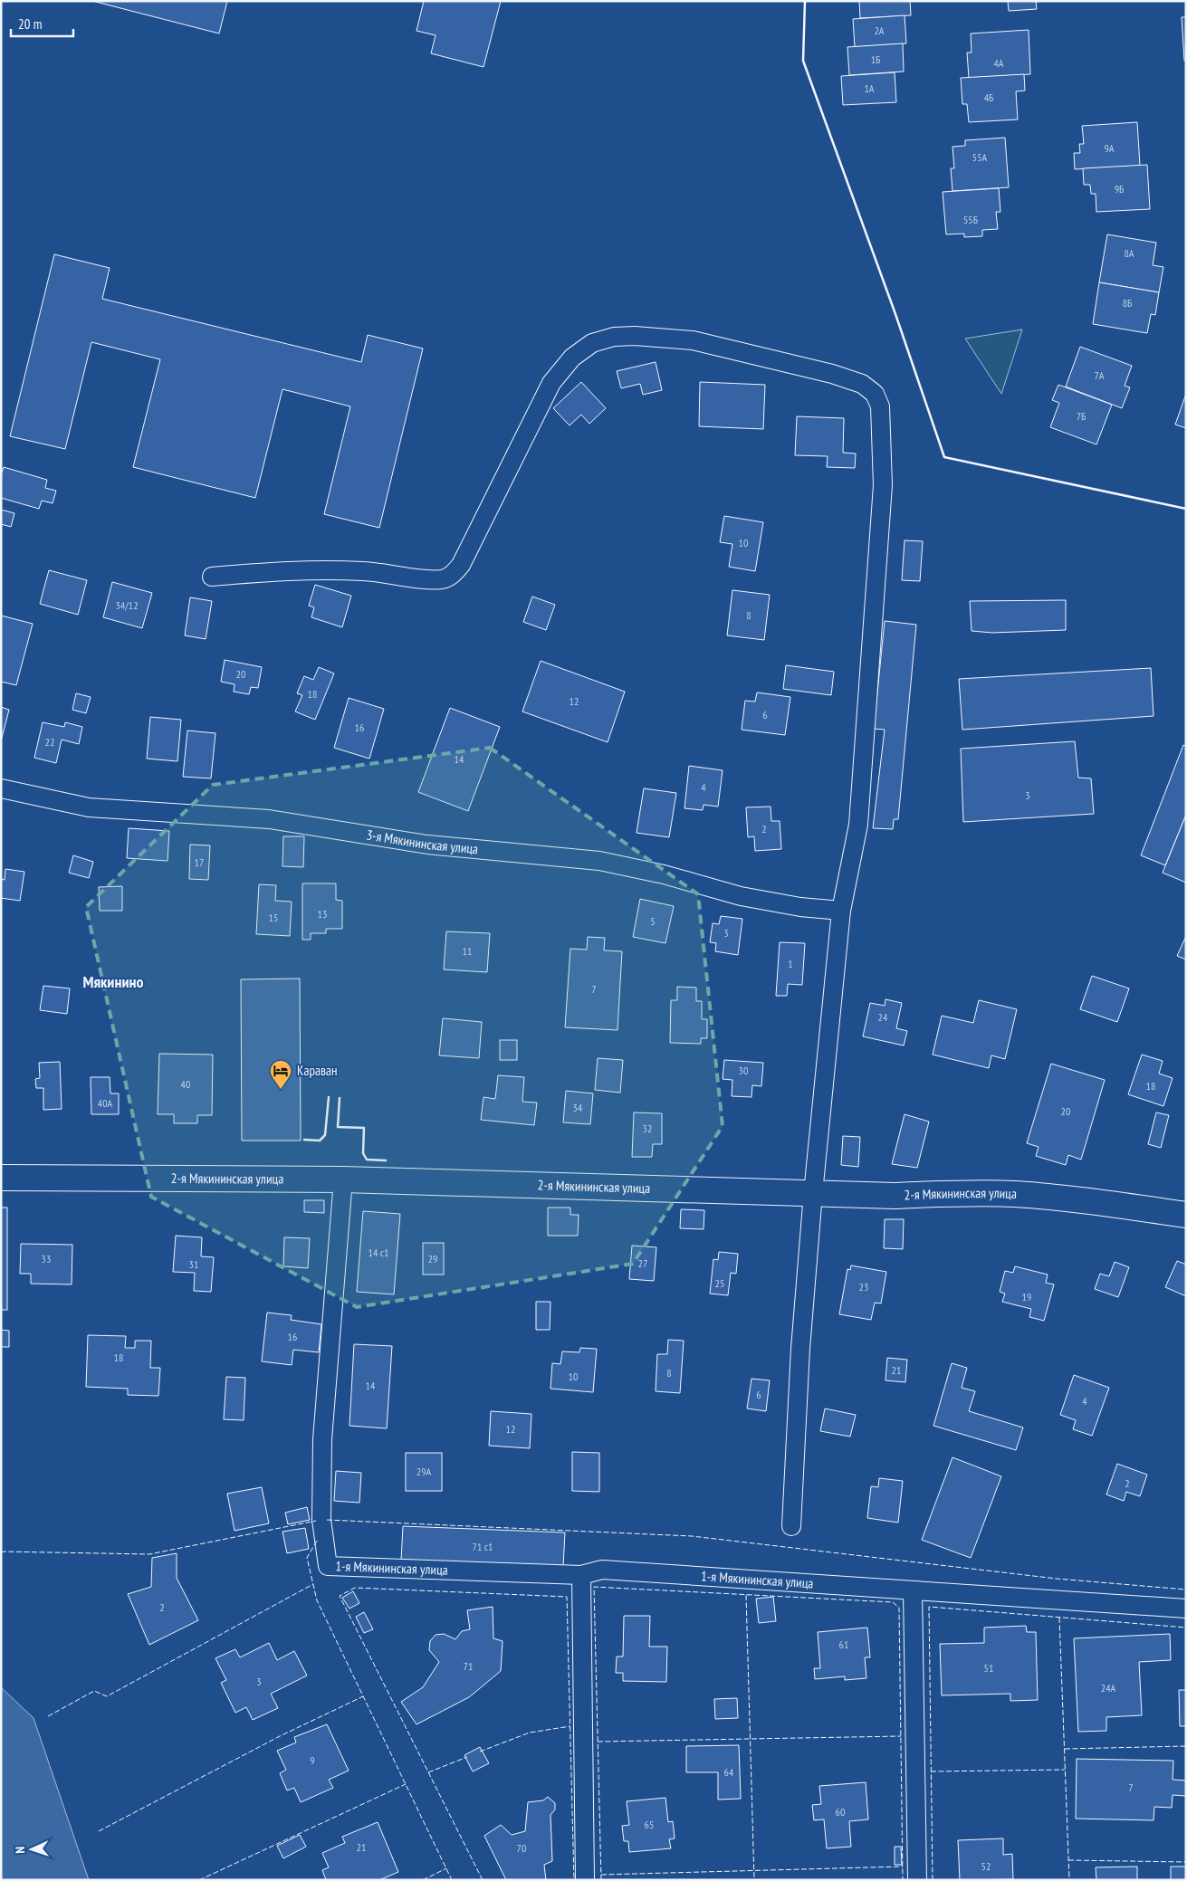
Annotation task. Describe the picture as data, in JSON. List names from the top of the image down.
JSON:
{
  "streets": {
    "street": ["3-я Мякининская улица", "2-я Мякининская улица", "1-я Мякининская улица"]
  },
  "crossings": [
    ["2-я Мякининская улица", "1-я Мякининская улица"]
  ],
  "districts": ["Мякинино"],
  "places": {
    "hotel": ["Караван"]
  },
  "house_numbers": [
    "2А",
    "1Б",
    "4А",
    "1А",
    "4Б",
    "9А",
    "55А",
    "9Б",
    "55Б",
    "8А",
    "8Б",
    "7А",
    "7Б",
    "10",
    "34/12",
    "8",
    "20",
    "18",
    "12",
    "6",
    "16",
    "22",
    "14",
    "4",
    "3",
    "2",
    "17",
    "13",
    "15",
    "5",
    "3",
    "11",
    "1",
    "7",
    "24",
    "30",
    "40",
    "18",
    "40А",
    "34",
    "20",
    "32",
    "14 с1",
    "33",
    "29",
    "27",
    "31",
    "25",
    "23",
    "19",
    "16",
    "18",
    "21",
    "8",
    "10",
    "14",
    "6",
    "4",
    "12",
    "29А",
    "2",
    "71 с1",
    "2",
    "61",
    "71",
    "51",
    "3",
    "24А",
    "9",
    "64",
    "7",
    "60",
    "65",
    "21",
    "70",
    "52"
  ],
  "scale_bar": "20 m",
  "north": "left"
}
